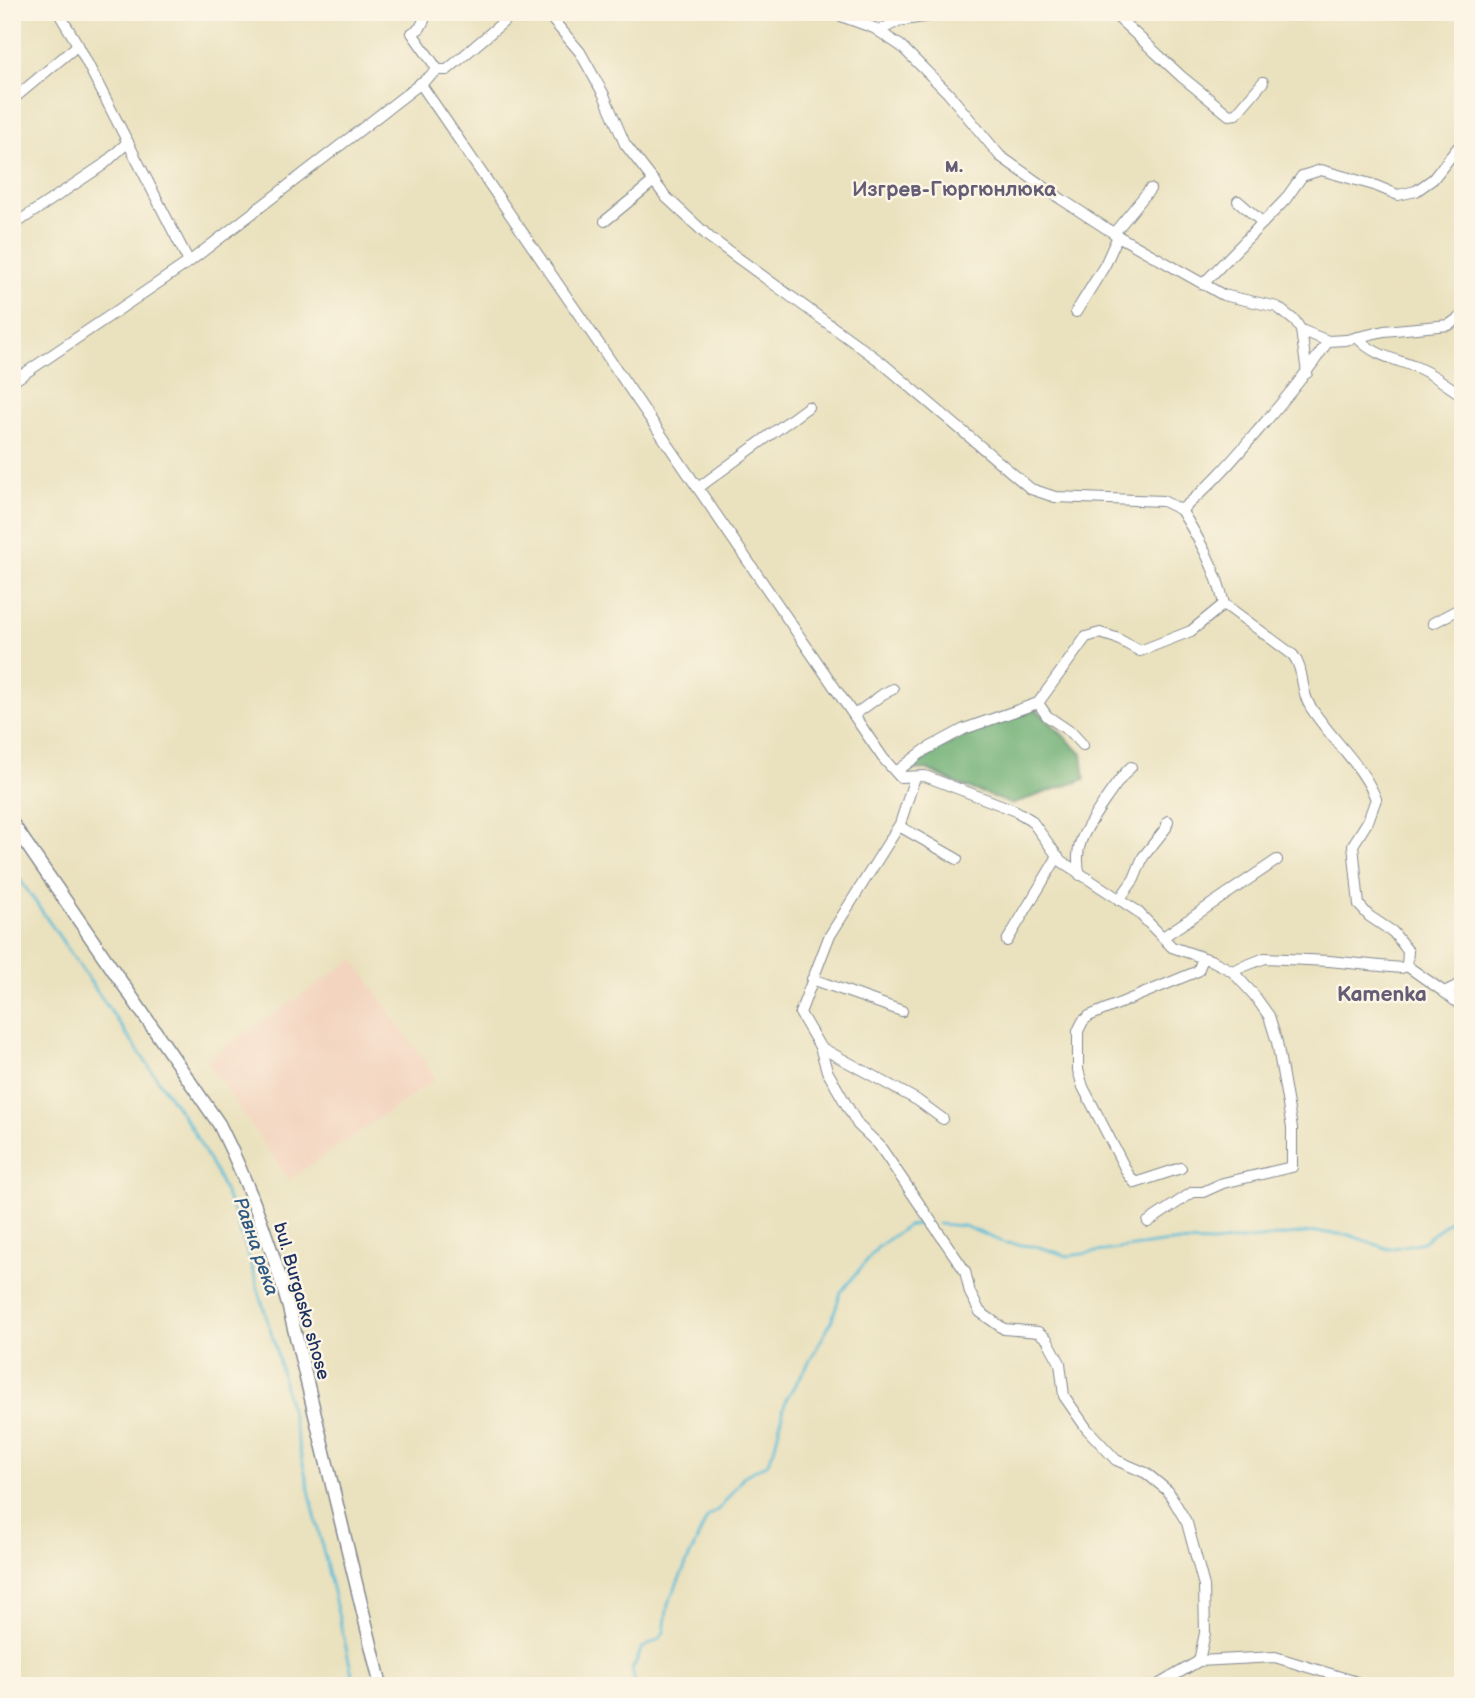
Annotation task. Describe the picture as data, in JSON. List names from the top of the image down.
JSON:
{
  "streets": {
    "main road": ["bul. Burgasko shose"]
  },
  "districts": ["м. Изгрев-Гюргюнлюка", "Kamenka"],
  "water": ["Равна река"]
}
